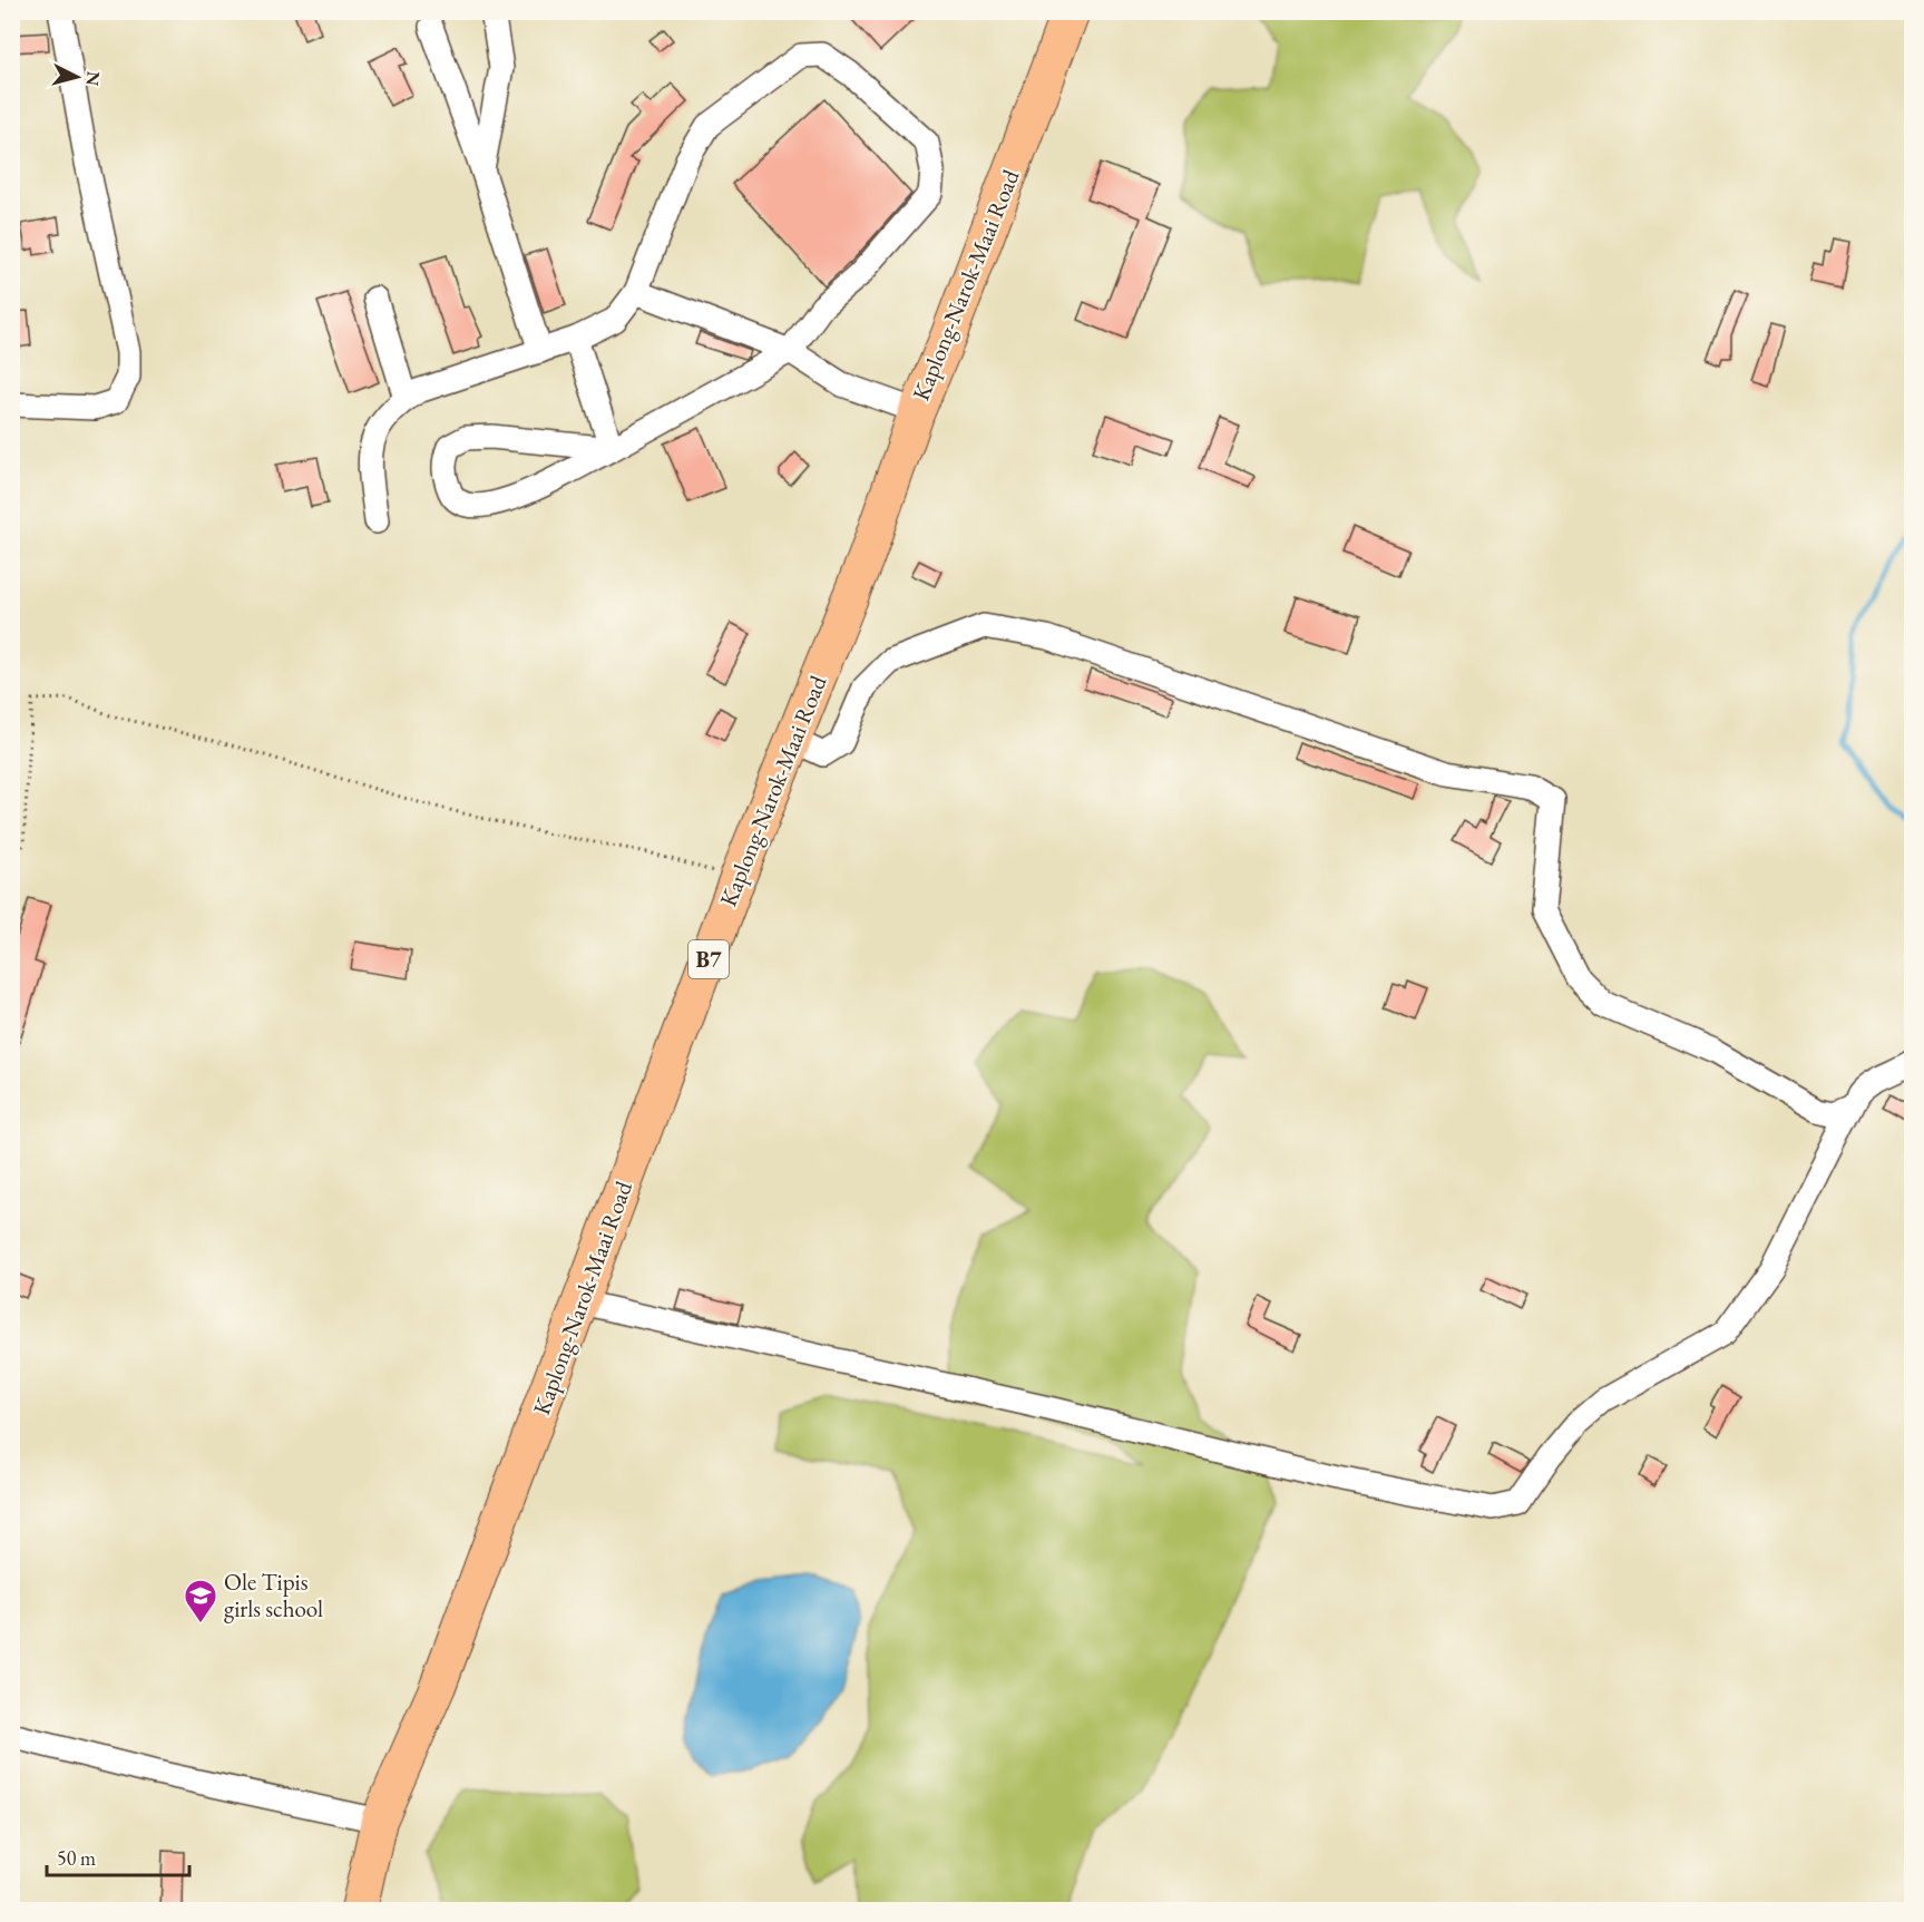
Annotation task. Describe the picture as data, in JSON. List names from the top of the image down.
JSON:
{
  "streets": {
    "highway": ["Kaplong-Narok-Maai Road", "B7"]
  },
  "places": {
    "school or university": ["Ole Tipis girls school"]
  },
  "scale_bar": "50 m",
  "north": "right"
}
